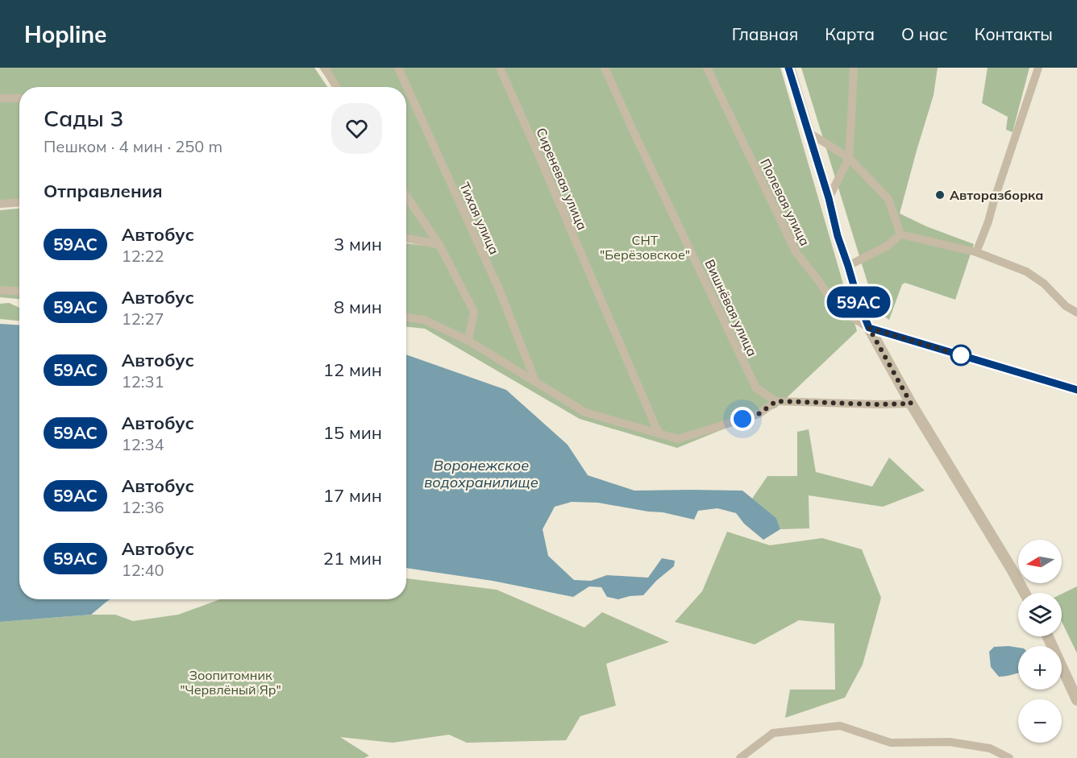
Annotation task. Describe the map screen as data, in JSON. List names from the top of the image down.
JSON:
{
  "streets": {
    "street": [
      "Сиреневая улица",
      "Полевая улица",
      "Тихая улица",
      "Вишнёвая улица"
    ]
  },
  "water": ["Воронежское водохранилище"],
  "parks": ["СНТ \"Берёзовское\"", "Зоопитомник \"Червлёный Яр\""],
  "places": ["Авторазборка"],
  "lines": ["bus line 59АС"],
  "north": "left",
  "page": {
    "header": "Hopline",
    "nav": [
      "Главная",
      "Карта",
      "О нас",
      "Контакты"
    ],
    "on_map": "59АС",
    "heading": [
      ["Сады 3", "Пешком · 4 мин · 250 m"],
      "Отправления"
    ],
    "list": [
      {
        "mark": "59АС",
        "name": "Автобус",
        "note": "12:22",
        "value": "3 мин"
      },
      {
        "mark": "59АС",
        "name": "Автобус",
        "note": "12:27",
        "value": "8 мин"
      },
      {
        "mark": "59АС",
        "name": "Автобус",
        "note": "12:31",
        "value": "12 мин"
      },
      {
        "mark": "59АС",
        "name": "Автобус",
        "note": "12:34",
        "value": "15 мин"
      },
      {
        "mark": "59АС",
        "name": "Автобус",
        "note": "12:36",
        "value": "17 мин"
      },
      {
        "mark": "59АС",
        "name": "Автобус",
        "note": "12:40",
        "value": "21 мин"
      }
    ],
    "map_buttons": ["+", "−"]
  }
}
